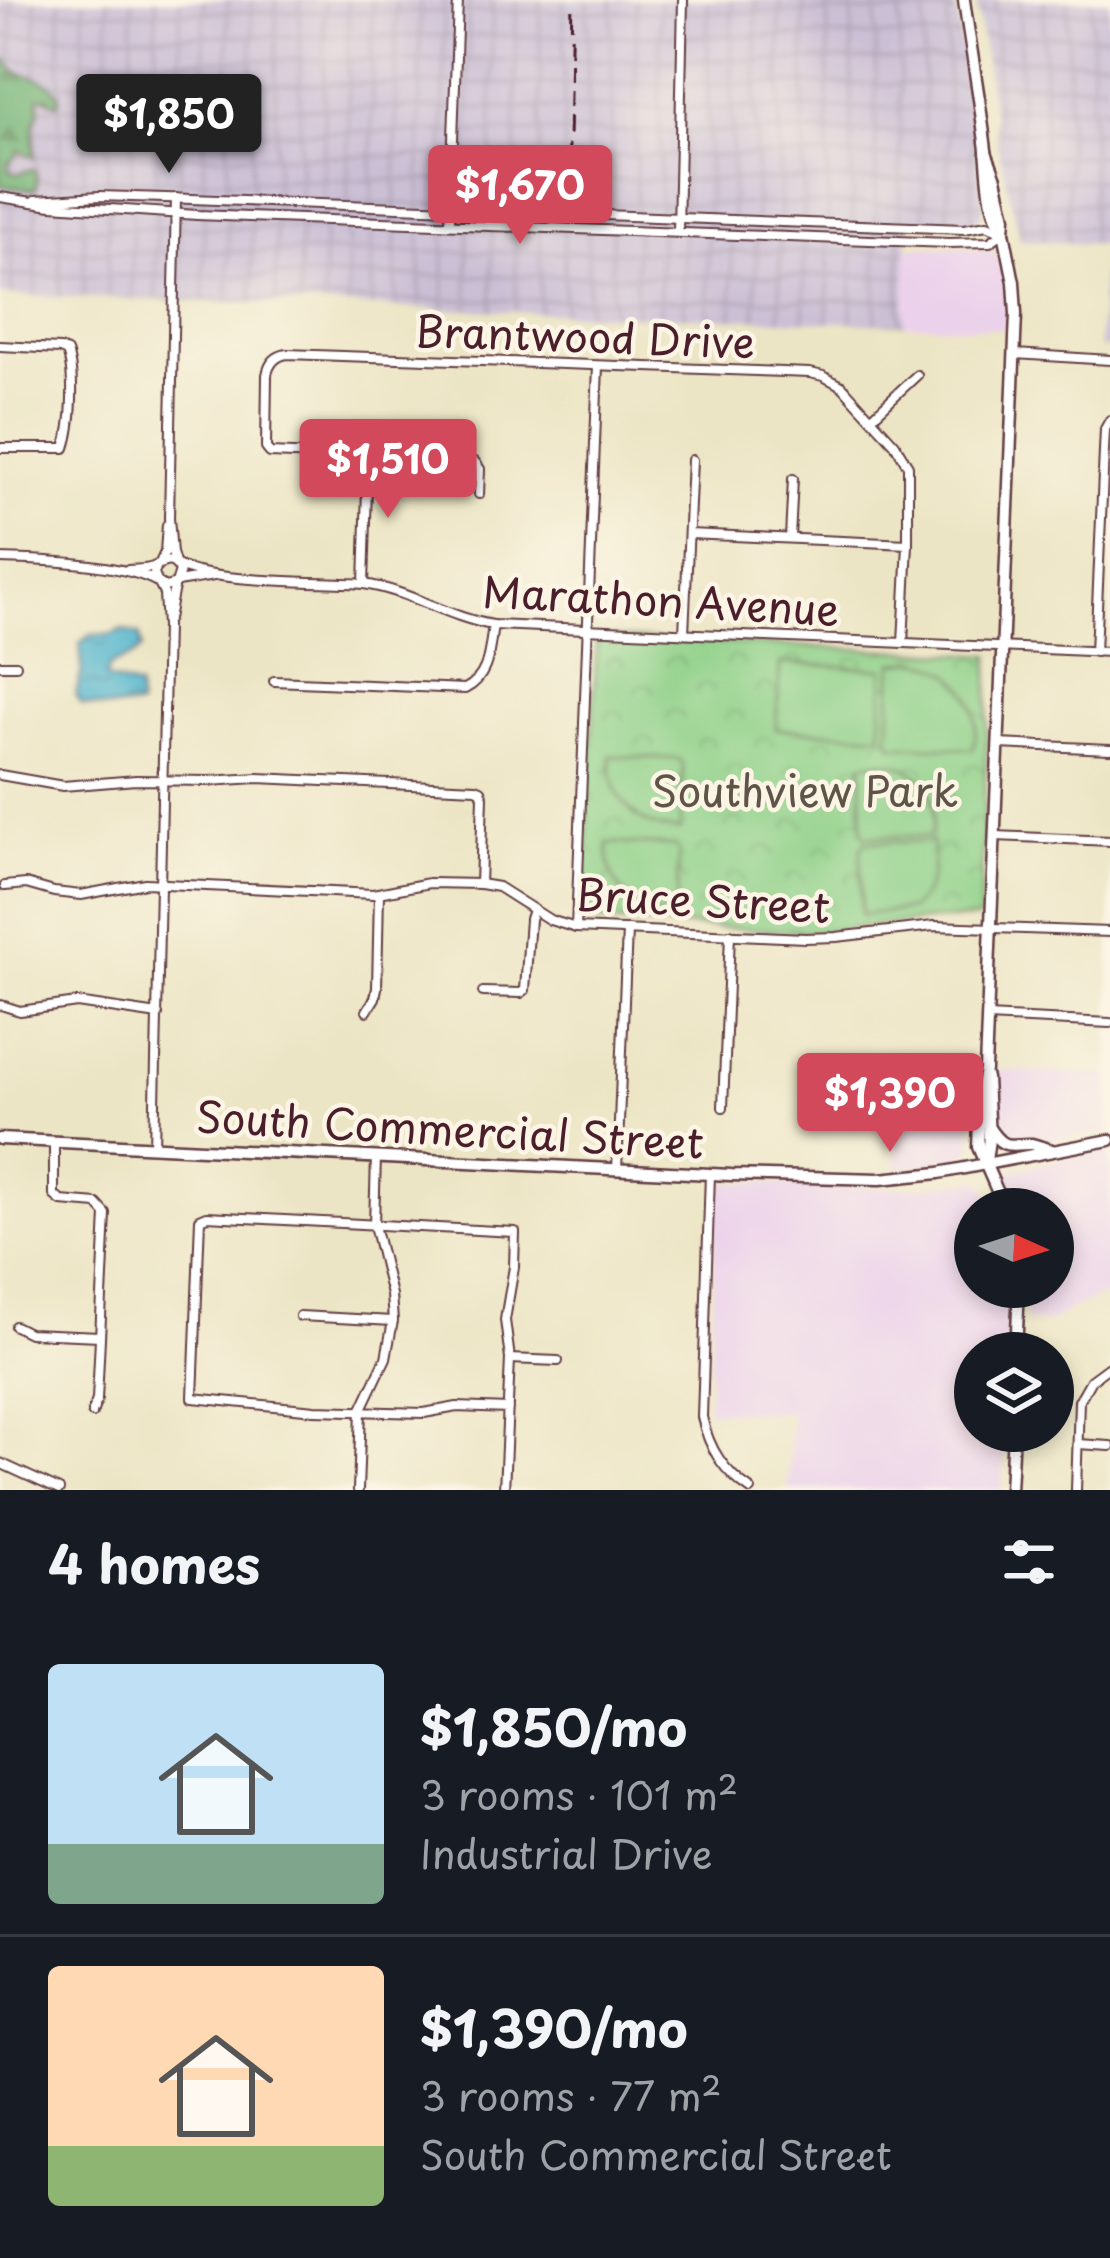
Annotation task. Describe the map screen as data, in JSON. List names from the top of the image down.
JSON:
{
  "streets": {
    "main road": ["South Commercial Street"],
    "street": ["Brantwood Drive", "Marathon Avenue", "Bruce Street"]
  },
  "crossings": [
    ["Brantwood Drive", "Marathon Avenue"]
  ],
  "parks": ["Southview Park"],
  "north": "right",
  "page": {
    "price": [
      "$1,850",
      "$1,670",
      "$1,510",
      "$1,390"
    ],
    "heading": "4 homes",
    "list": [
      {
        "name": "$1,850/mo",
        "note": "3 rooms · 101 m² · Industrial Drive"
      },
      {
        "name": "$1,390/mo",
        "note": "3 rooms · 77 m² · South Commercial Street"
      }
    ]
  }
}
